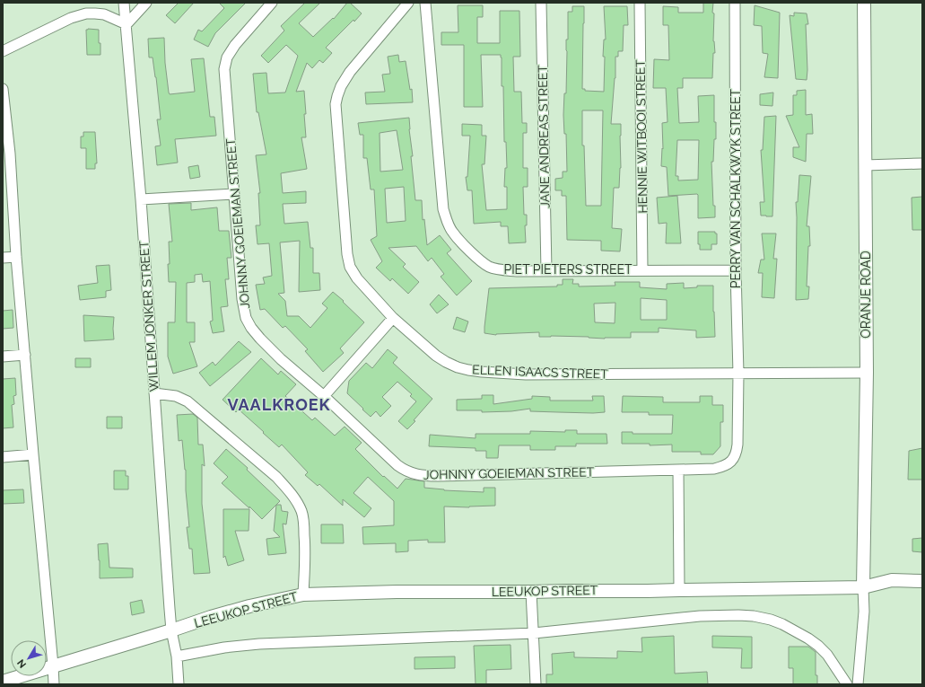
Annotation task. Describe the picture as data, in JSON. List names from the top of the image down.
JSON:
{
  "streets": {
    "street": [
      "JANE ANDREAS STREET",
      "HENNIE WITBOOI STREET",
      "PERRY VAN SCHALKWYK STREET",
      "JOHNNY GOEIEMAN STREET",
      "PIET PIETERS STREET",
      "ORANJE ROAD",
      "WILLEM JONKER STREET",
      "ELLEN ISAACS STREET",
      "LEEUKOP STREET"
    ]
  },
  "crossings": [
    ["JANE ANDREAS STREET", "PIET PIETERS STREET"],
    ["HENNIE WITBOOI STREET", "PIET PIETERS STREET"],
    ["PERRY VAN SCHALKWYK STREET", "JOHNNY GOEIEMAN STREET"],
    ["PERRY VAN SCHALKWYK STREET", "PIET PIETERS STREET"],
    ["PERRY VAN SCHALKWYK STREET", "ELLEN ISAACS STREET"],
    ["JOHNNY GOEIEMAN STREET", "ELLEN ISAACS STREET"],
    ["ORANJE ROAD", "ELLEN ISAACS STREET"],
    ["ORANJE ROAD", "LEEUKOP STREET"],
    ["WILLEM JONKER STREET", "LEEUKOP STREET"]
  ],
  "districts": ["VAALKROEK"],
  "north": "bottom left"
}
